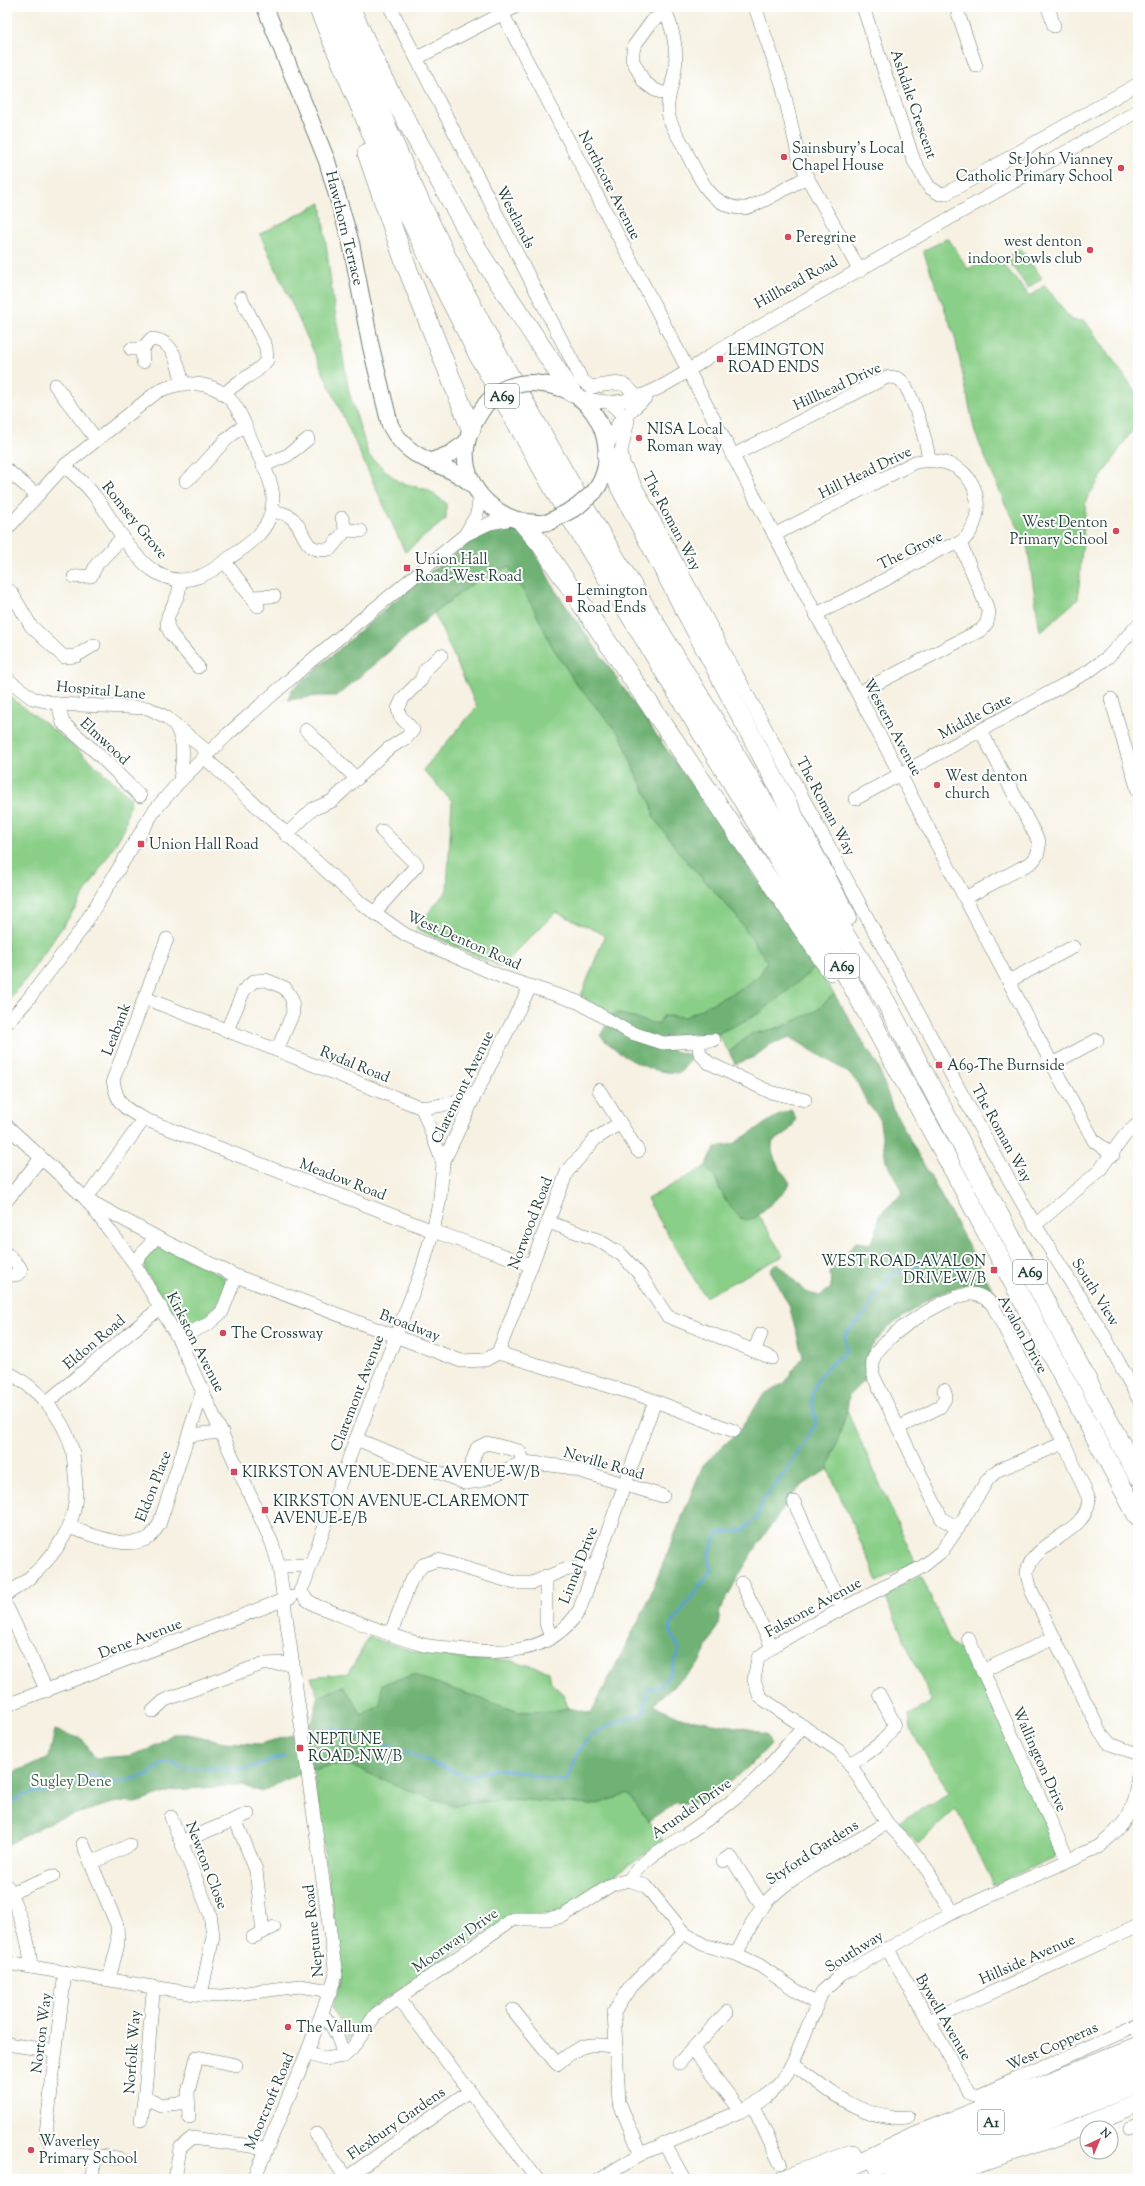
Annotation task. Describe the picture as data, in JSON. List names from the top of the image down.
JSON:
{
  "streets": {
    "highway": ["A69", "A1"],
    "main road": ["Hawthorn Terrace"],
    "street": [
      "Ashdale Crescent",
      "Northcote Avenue",
      "Westlands",
      "Hillhead Road",
      "Hillhead Drive",
      "Hill Head Drive",
      "Romsey Grove",
      "The Roman Way",
      "The Grove",
      "Hospital Lane",
      "Middle Gate",
      "Western Avenue",
      "Elmwood",
      "West Denton Road",
      "Leabank",
      "Rydal Road",
      "Claremont Avenue",
      "Meadow Road",
      "Norwood Road",
      "South View",
      "Broadway",
      "Avalon Drive",
      "Eldon Road",
      "Kirkston Avenue",
      "Neville Road",
      "Eldon Place",
      "Linnel Drive",
      "Falstone Avenue",
      "Dene Avenue",
      "Wallington Drive",
      "Arundel Drive",
      "Styford Gardens",
      "Newton Close",
      "Neptune Road",
      "Moorway Drive",
      "Southway",
      "Hillside Avenue",
      "Bywell Avenue",
      "Norton Way",
      "West Copperas",
      "Norfolk Way",
      "Moorcroft Road",
      "Flexbury Gardens"
    ]
  },
  "crossings": [
    ["Northcote Avenue", "Hillhead Road"],
    ["Northcote Avenue", "Western Avenue"],
    ["Westlands", "Hillhead Road"],
    ["Hawthorn Terrace", "Hillhead Road"],
    ["Hillhead Road", "The Roman Way"],
    ["Hillhead Road", "Western Avenue"],
    ["Hillhead Drive", "Hill Head Drive"],
    ["Hillhead Drive", "Western Avenue"],
    ["Hill Head Drive", "The Grove"],
    ["Hill Head Drive", "Western Avenue"],
    ["The Roman Way", "South View"],
    ["The Grove", "Western Avenue"],
    ["Hospital Lane", "Elmwood"],
    ["Hospital Lane", "West Denton Road"],
    ["Middle Gate", "Western Avenue"],
    ["West Denton Road", "Claremont Avenue"],
    ["Leabank", "Rydal Road"],
    ["Leabank", "Meadow Road"],
    ["Claremont Avenue", "Meadow Road"],
    ["Claremont Avenue", "Broadway"],
    ["Claremont Avenue", "Linnel Drive"],
    ["Claremont Avenue", "Dene Avenue"],
    ["Meadow Road", "Norwood Road"],
    ["Norwood Road", "Broadway"],
    ["Broadway", "Kirkston Avenue"],
    ["Avalon Drive", "Falstone Avenue"],
    ["Eldon Road", "Kirkston Avenue"],
    ["Kirkston Avenue", "Eldon Place"],
    ["Kirkston Avenue", "Dene Avenue"],
    ["Kirkston Avenue", "Neptune Road"],
    ["Neville Road", "Linnel Drive"],
    ["Linnel Drive", "Dene Avenue"],
    ["Falstone Avenue", "Arundel Drive"],
    ["Falstone Avenue", "Styford Gardens"],
    ["Falstone Avenue", "Southway"],
    ["Wallington Drive", "Southway"],
    ["Arundel Drive", "Moorway Drive"],
    ["Newton Close", "Neptune Road"],
    ["Neptune Road", "Norton Way"],
    ["Neptune Road", "Norfolk Way"],
    ["Neptune Road", "Moorcroft Road"],
    ["Southway", "Bywell Avenue"],
    ["Hillside Avenue", "Bywell Avenue"],
    ["Bywell Avenue", "West Copperas"]
  ],
  "parks": ["Sugley Dene"],
  "places": {
    "other": [
      "Sainsbury's Local Chapel House",
      "St John Vianney Catholic Primary School",
      "Peregrine",
      "west denton indoor bowls club",
      "NISA Local Roman way",
      "West Denton Primary School",
      "West denton church",
      "The Crossway",
      "The Vallum",
      "Waverley Primary School"
    ],
    "transit": [
      "LEMINGTON ROAD ENDS",
      "Union Hall Road-West Road",
      "Lemington Road Ends",
      "Union Hall Road",
      "A69-The Burnside",
      "WEST ROAD-AVALON DRIVE-W/B",
      "KIRKSTON AVENUE-DENE AVENUE-W/B",
      "KIRKSTON AVENUE-CLAREMONT AVENUE-E/B",
      "NEPTUNE ROAD-NW/B"
    ]
  },
  "north": "top right"
}
